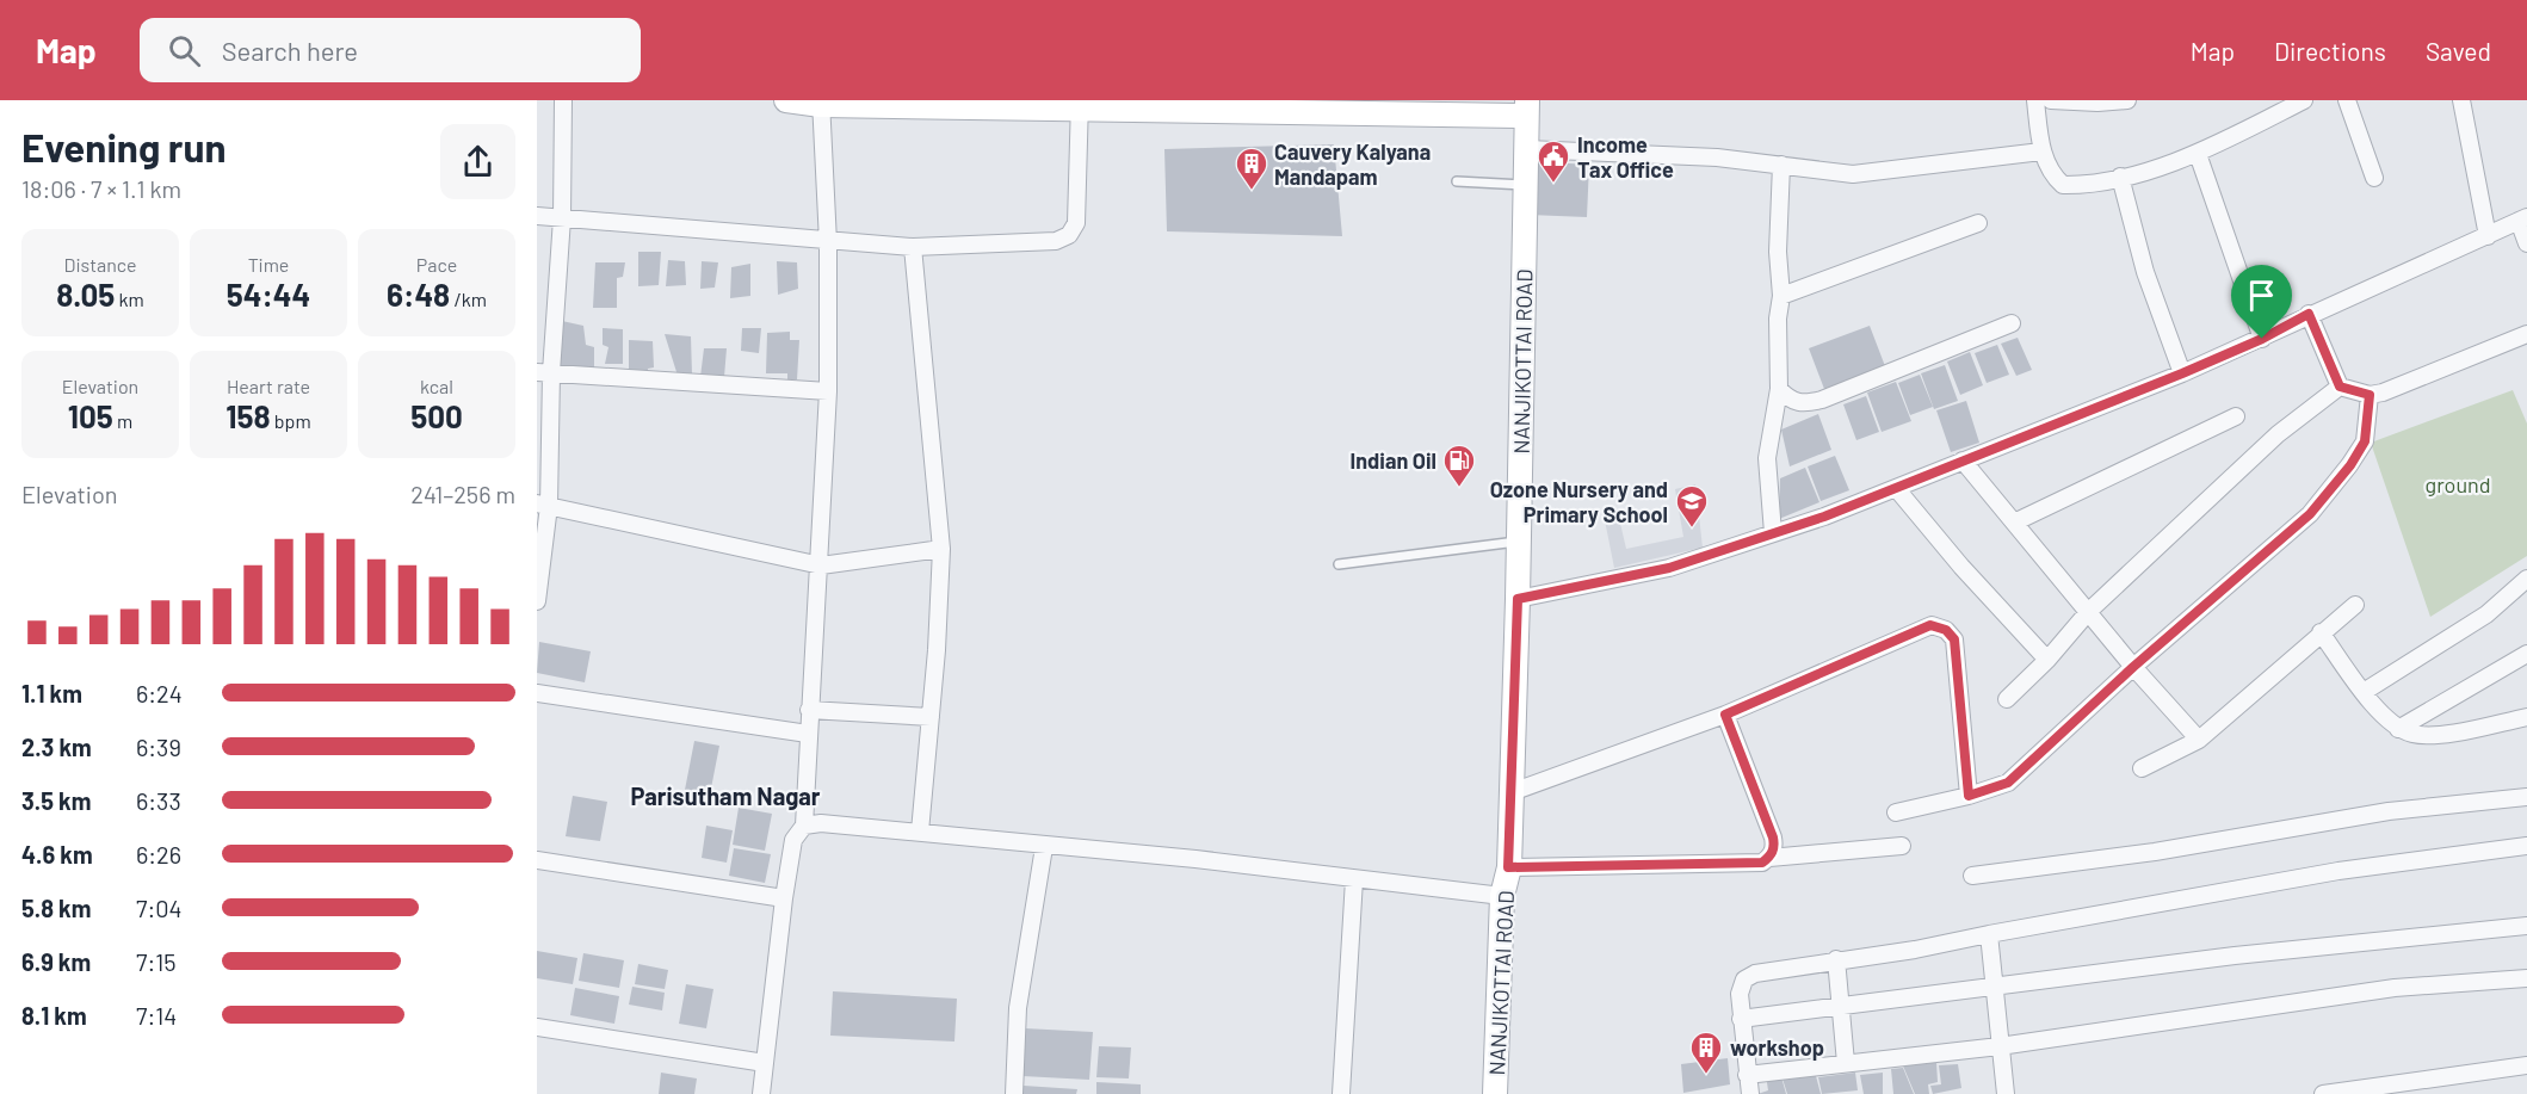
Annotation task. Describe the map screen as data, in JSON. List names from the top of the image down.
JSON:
{
  "streets": {
    "main road": ["NANJIKOTTAI ROAD"]
  },
  "districts": ["Parisutham Nagar"],
  "parks": ["ground"],
  "places": {
    "public building": ["Income Tax Office"],
    "building": ["Cauvery Kalyana Mandapam", "workshop"],
    "fuel station": ["Indian Oil"],
    "school or university": ["Ozone Nursery and Primary School"]
  },
  "page": {
    "header": "Map",
    "search": "Search here",
    "nav": ["Map", "Directions", "Saved"],
    "heading": ["Evening run", "18:06 · 7 × 1.1 km"],
    "stats": [
      ["Distance", "8.05 km"],
      ["Time", "54:44"],
      ["Pace", "6:48 /km"],
      ["Elevation", "105 m"],
      ["Heart rate", "158 bpm"],
      ["kcal", "500"]
    ],
    "chart": ["Elevation", "241–256 m"],
    "list": [
      {
        "name": "1.1 km",
        "note": "6:24"
      },
      {
        "name": "2.3 km",
        "note": "6:39"
      },
      {
        "name": "3.5 km",
        "note": "6:33"
      },
      {
        "name": "4.6 km",
        "note": "6:26"
      },
      {
        "name": "5.8 km",
        "note": "7:04"
      },
      {
        "name": "6.9 km",
        "note": "7:15"
      },
      {
        "name": "8.1 km",
        "note": "7:14"
      }
    ]
  }
}
